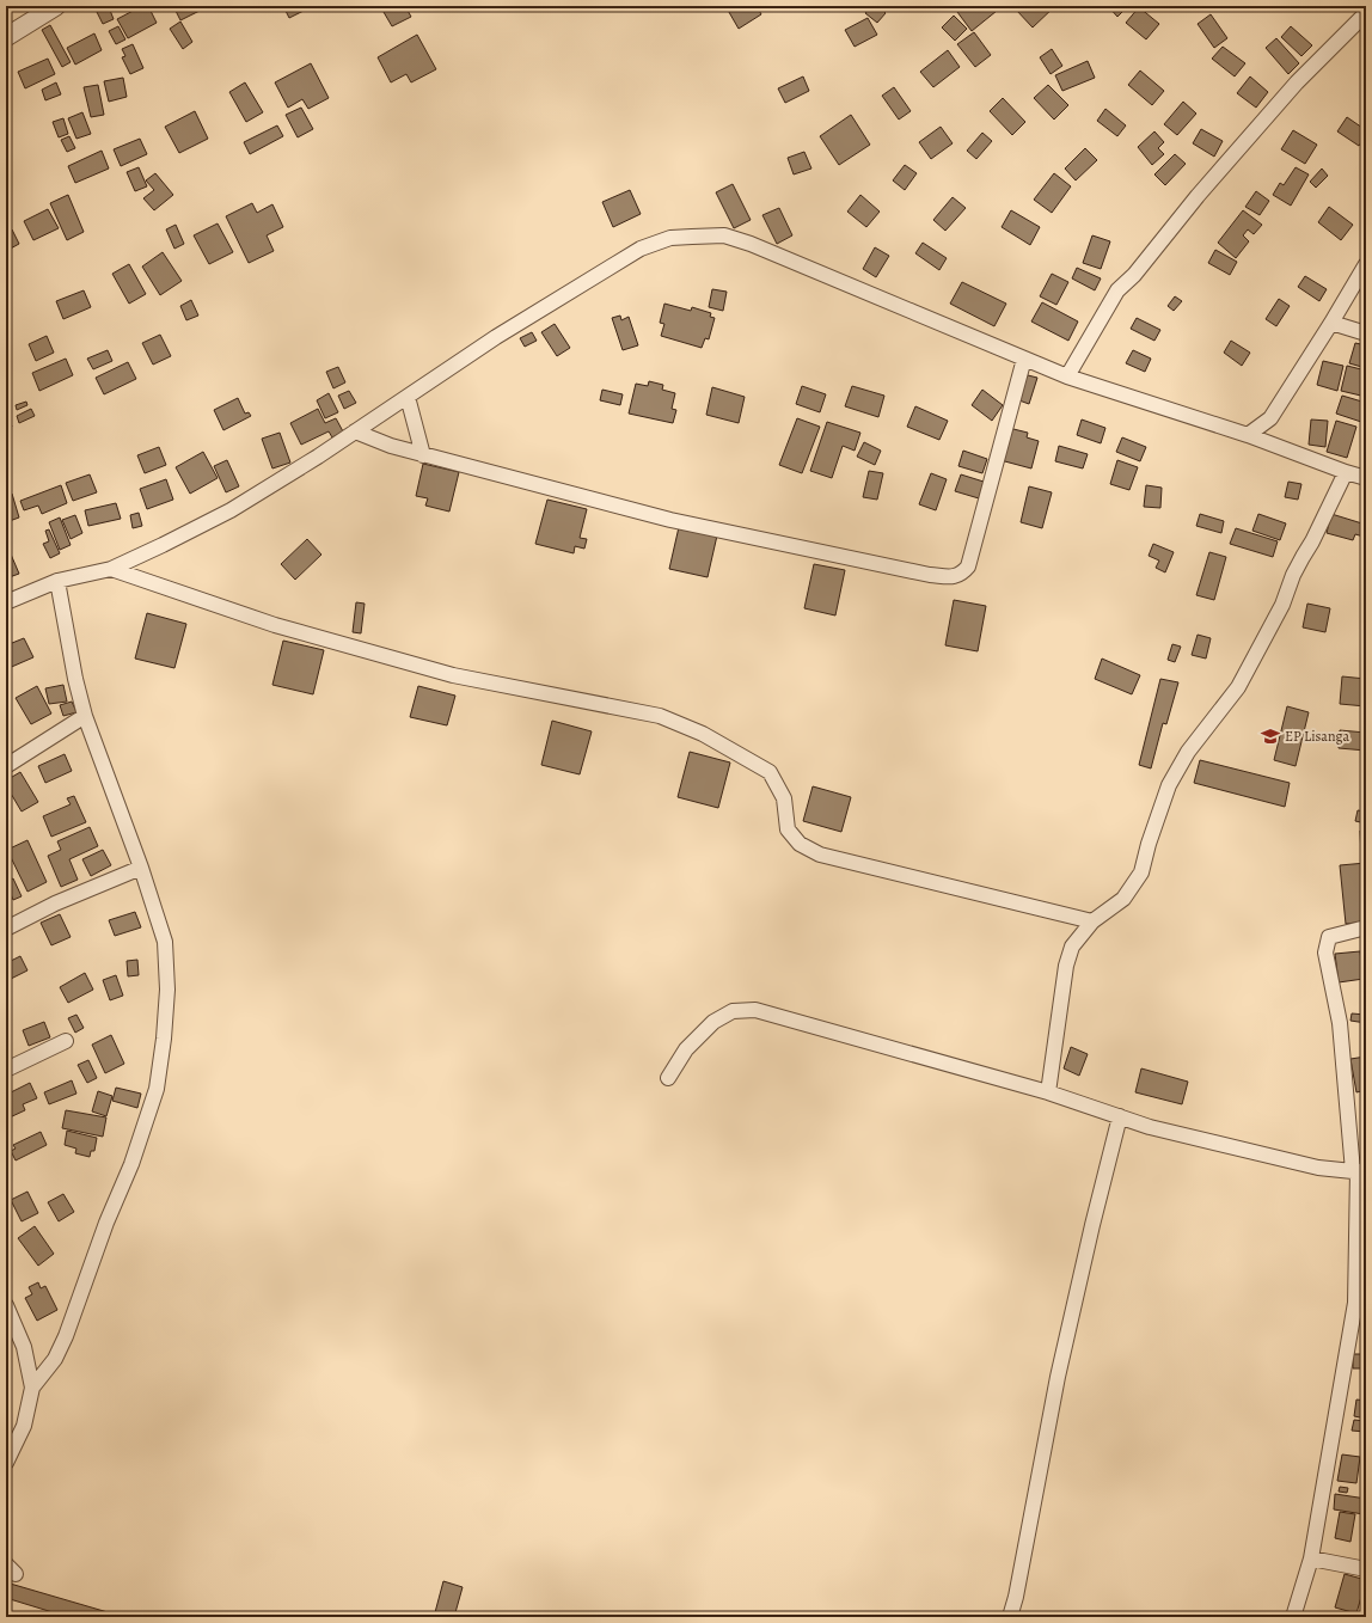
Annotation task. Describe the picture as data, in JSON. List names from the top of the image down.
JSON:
{
  "places": {
    "school or university": ["EP Lisanga"]
  }
}
